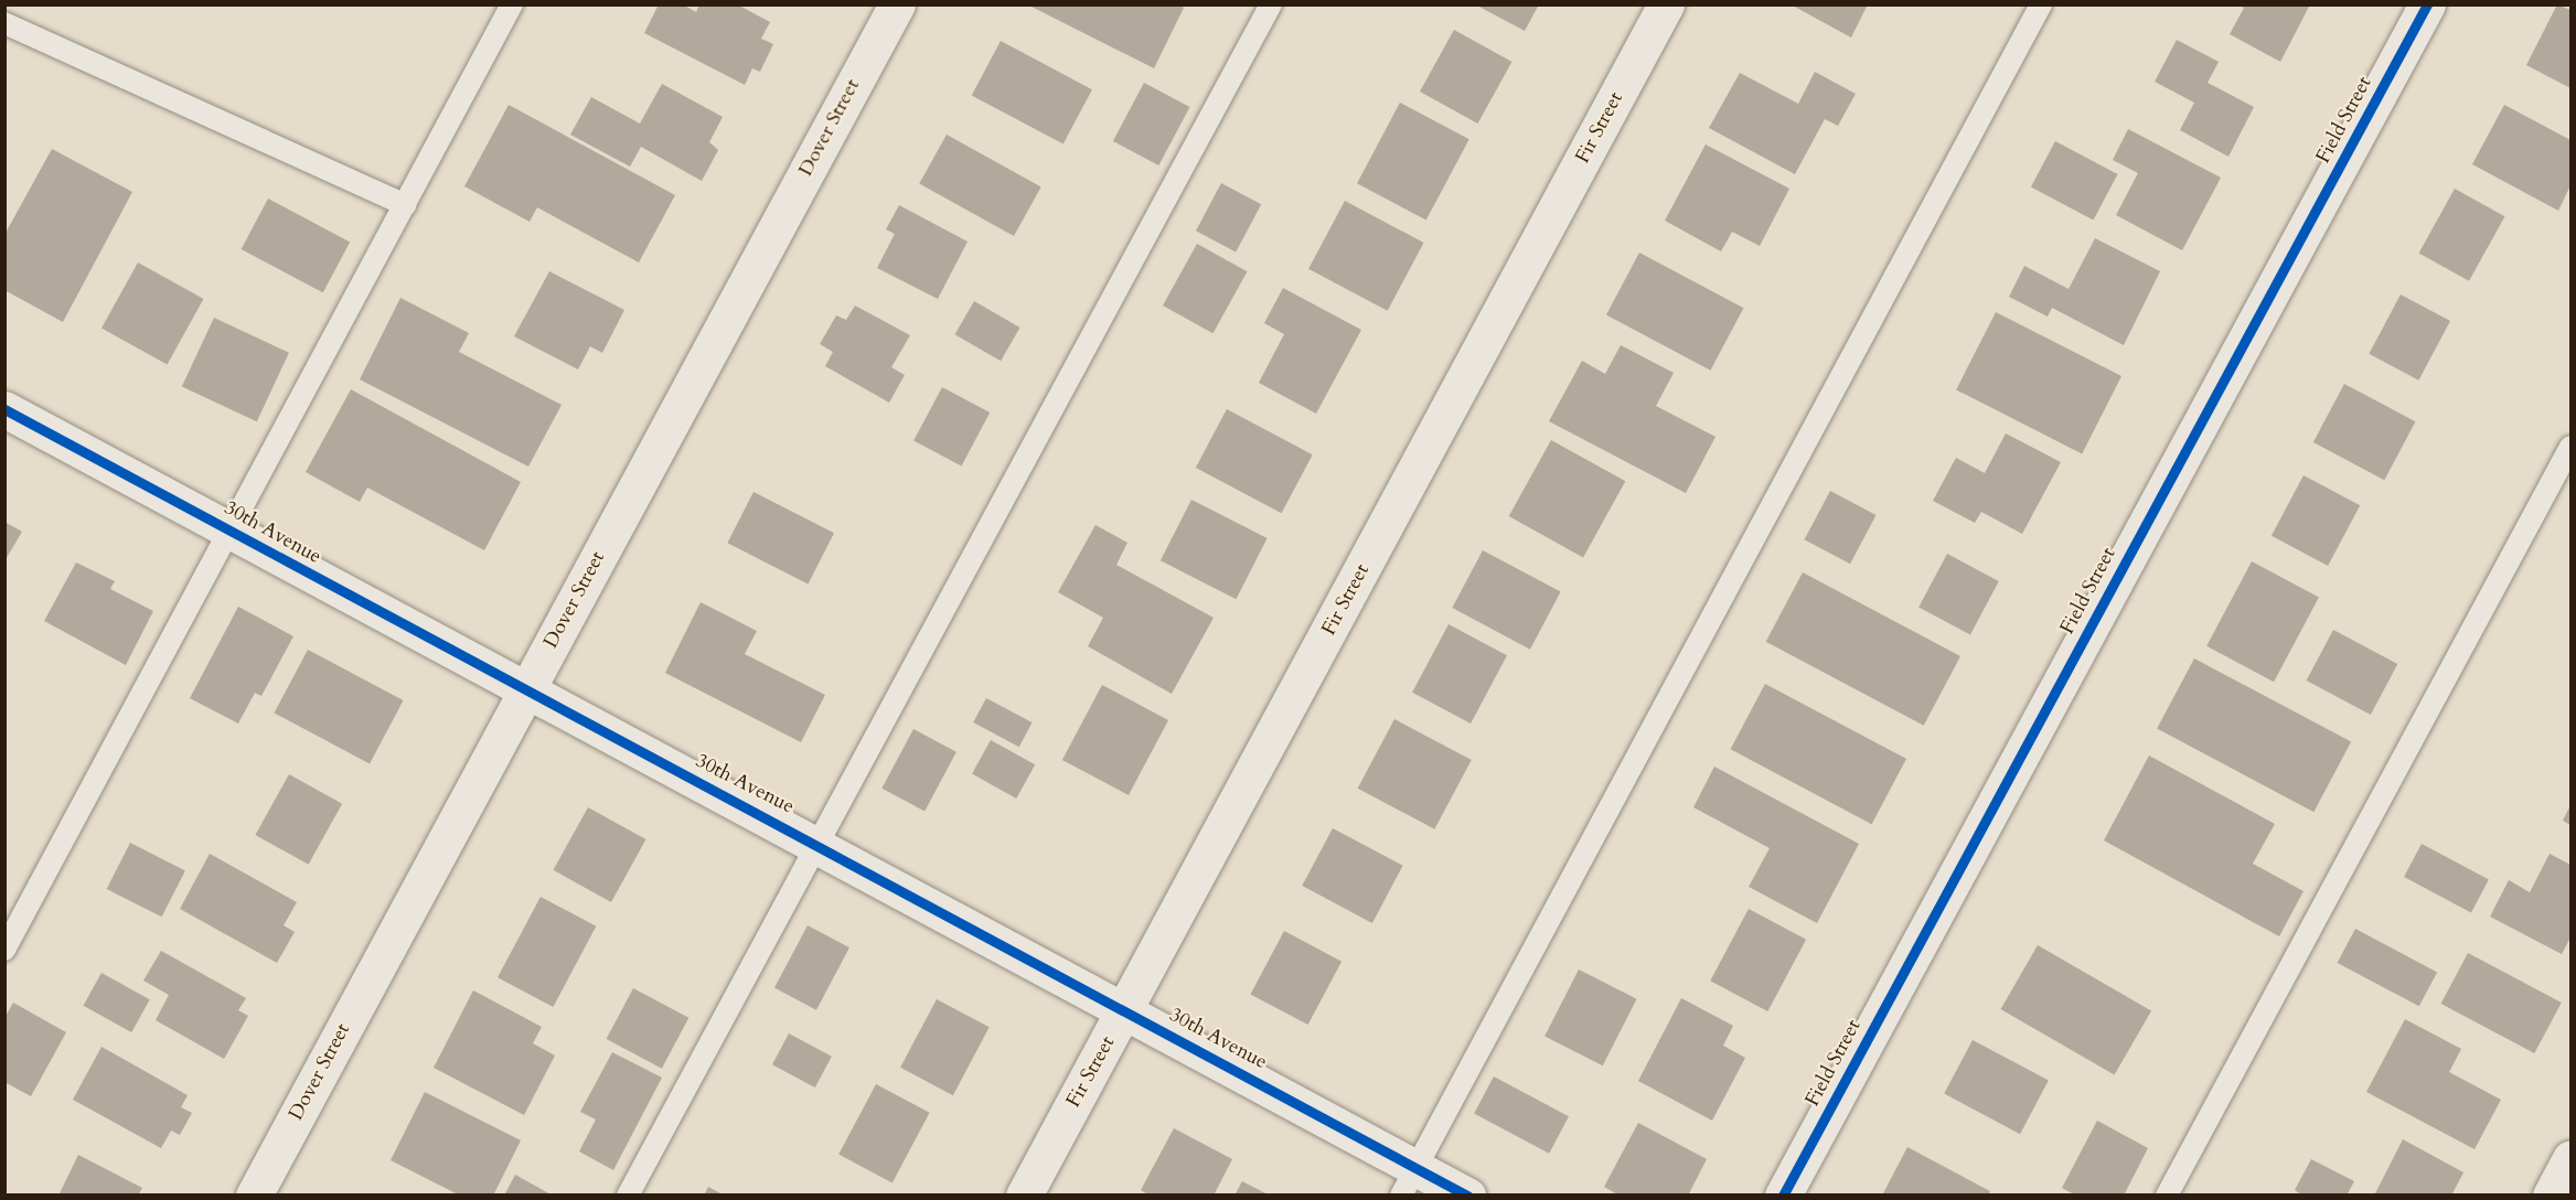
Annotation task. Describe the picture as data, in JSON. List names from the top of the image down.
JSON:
{
  "streets": {
    "street": [
      "Field Street",
      "Dover Street",
      "Fir Street",
      "30th Avenue"
    ]
  },
  "crossings": [
    ["Dover Street", "30th Avenue"],
    ["Fir Street", "30th Avenue"]
  ]
}
